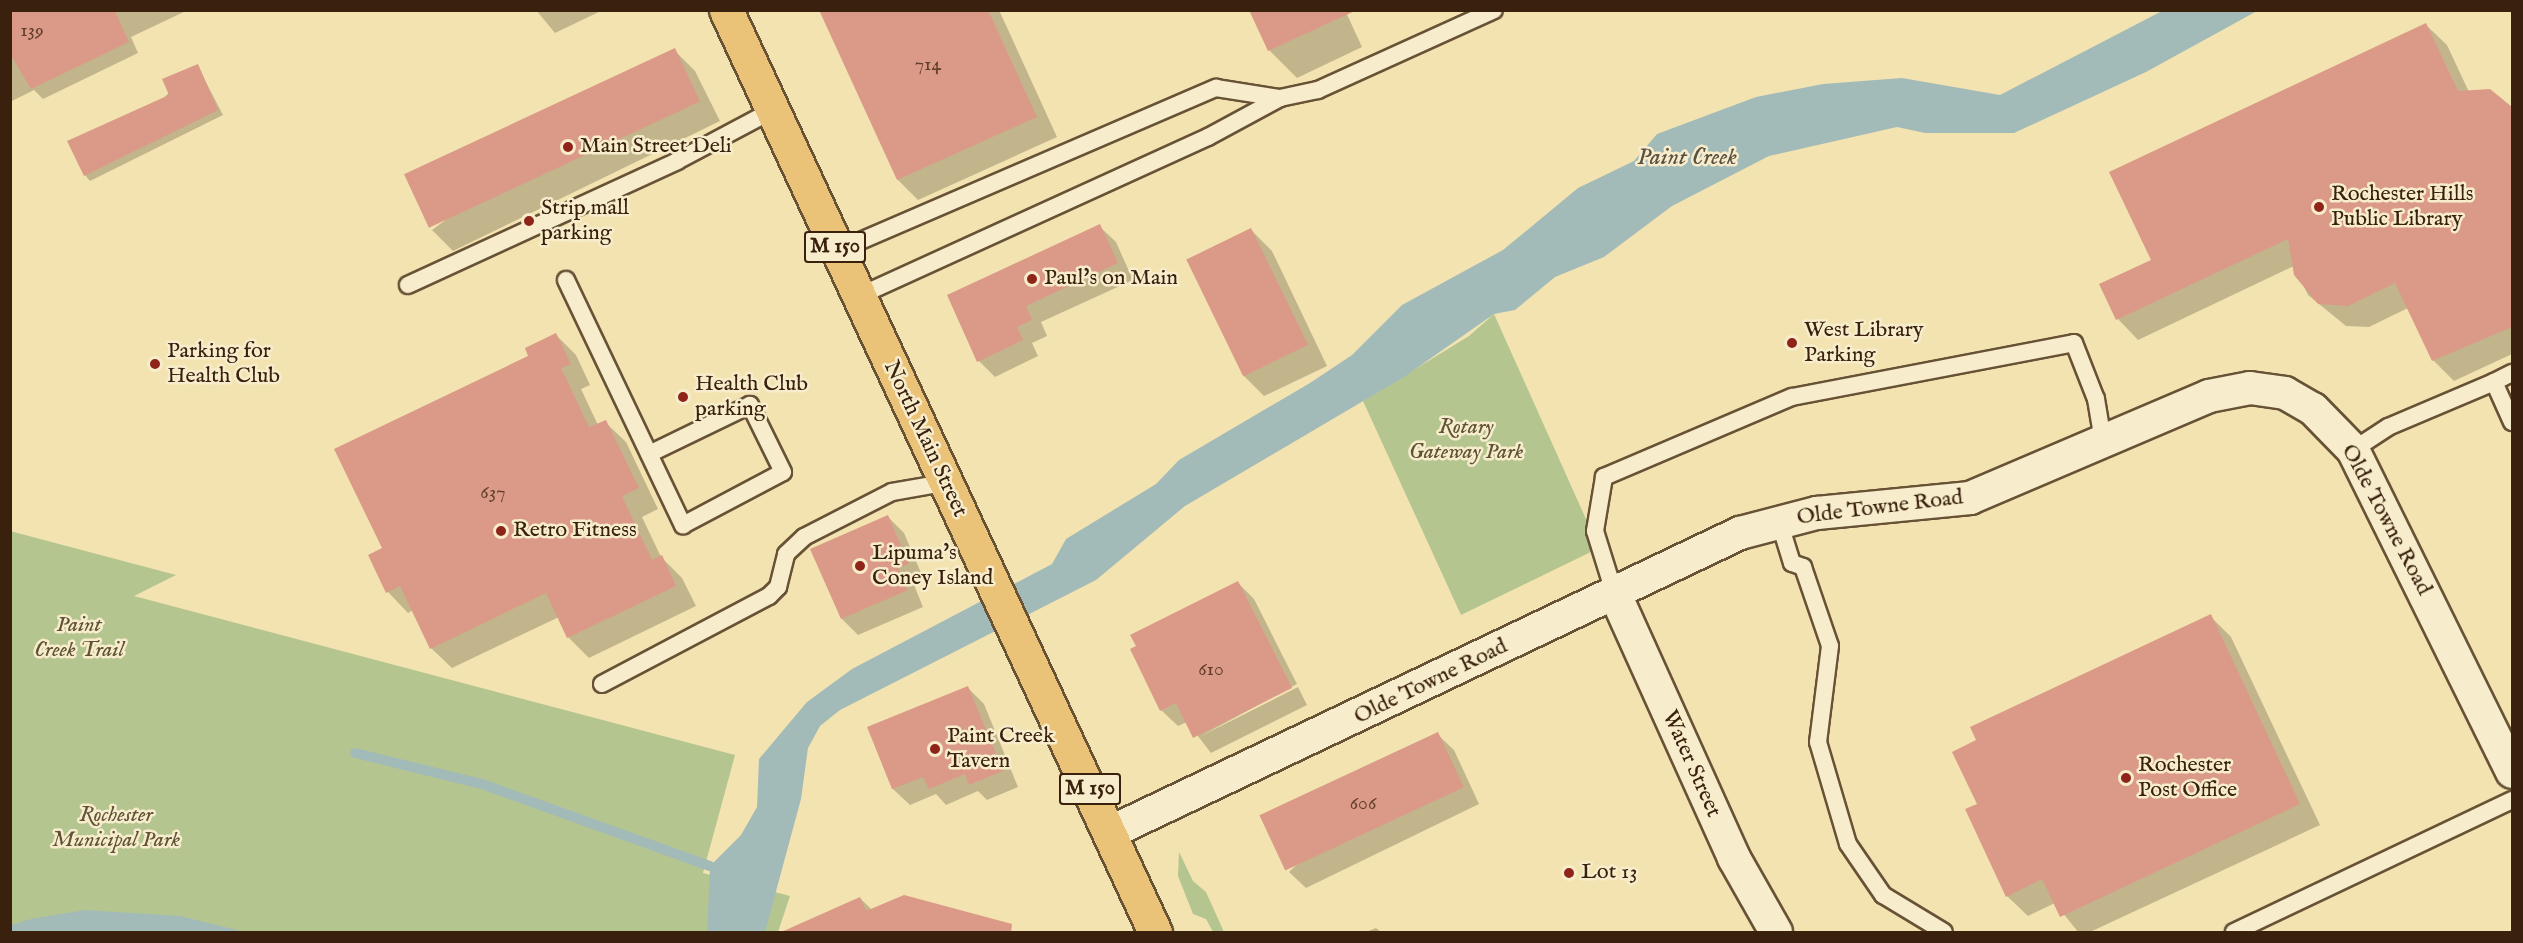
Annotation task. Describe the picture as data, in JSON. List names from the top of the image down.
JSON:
{
  "streets": {
    "main road": ["M 150", "North Main Street"],
    "street": ["Olde Towne Road", "Water Street"]
  },
  "crossings": [
    ["North Main Street", "Olde Towne Road"],
    ["Olde Towne Road", "Water Street"]
  ],
  "water": ["Paint Creek"],
  "parks": ["Rotary Gateway Park", "Paint Creek Trail", "Rochester Municipal Park"],
  "places": [
    "Main Street Deli",
    "Rochester Hills Public Library",
    "Strip mall parking",
    "Paul's on Main",
    "West Library Parking",
    "Parking for Health Club",
    "Health Club parking",
    "Retro Fitness",
    "Lipuma's Coney Island",
    "Paint Creek Tavern",
    "Rochester Post Office",
    "Lot 13"
  ],
  "house_numbers": [
    "139",
    "714",
    "637",
    "610",
    "606"
  ]
}
